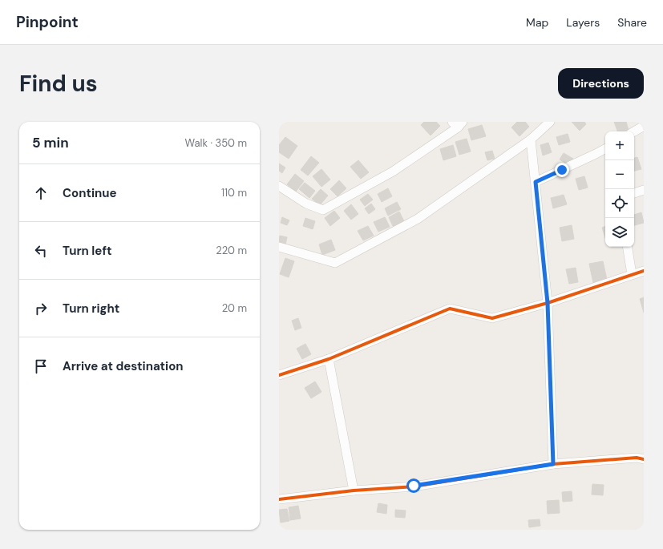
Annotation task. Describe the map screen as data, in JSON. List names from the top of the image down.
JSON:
{
  "page": {
    "header": "Pinpoint",
    "nav": ["Map", "Layers", "Share"],
    "buttons": "Directions",
    "title": "Find us",
    "heading": ["5 min", "Walk · 350 m"],
    "map_buttons": ["+", "−"],
    "list": [
      ["Continue", "110 m"],
      ["Turn left", "220 m"],
      ["Turn right", "20 m"],
      "Arrive at destination"
    ]
  }
}
